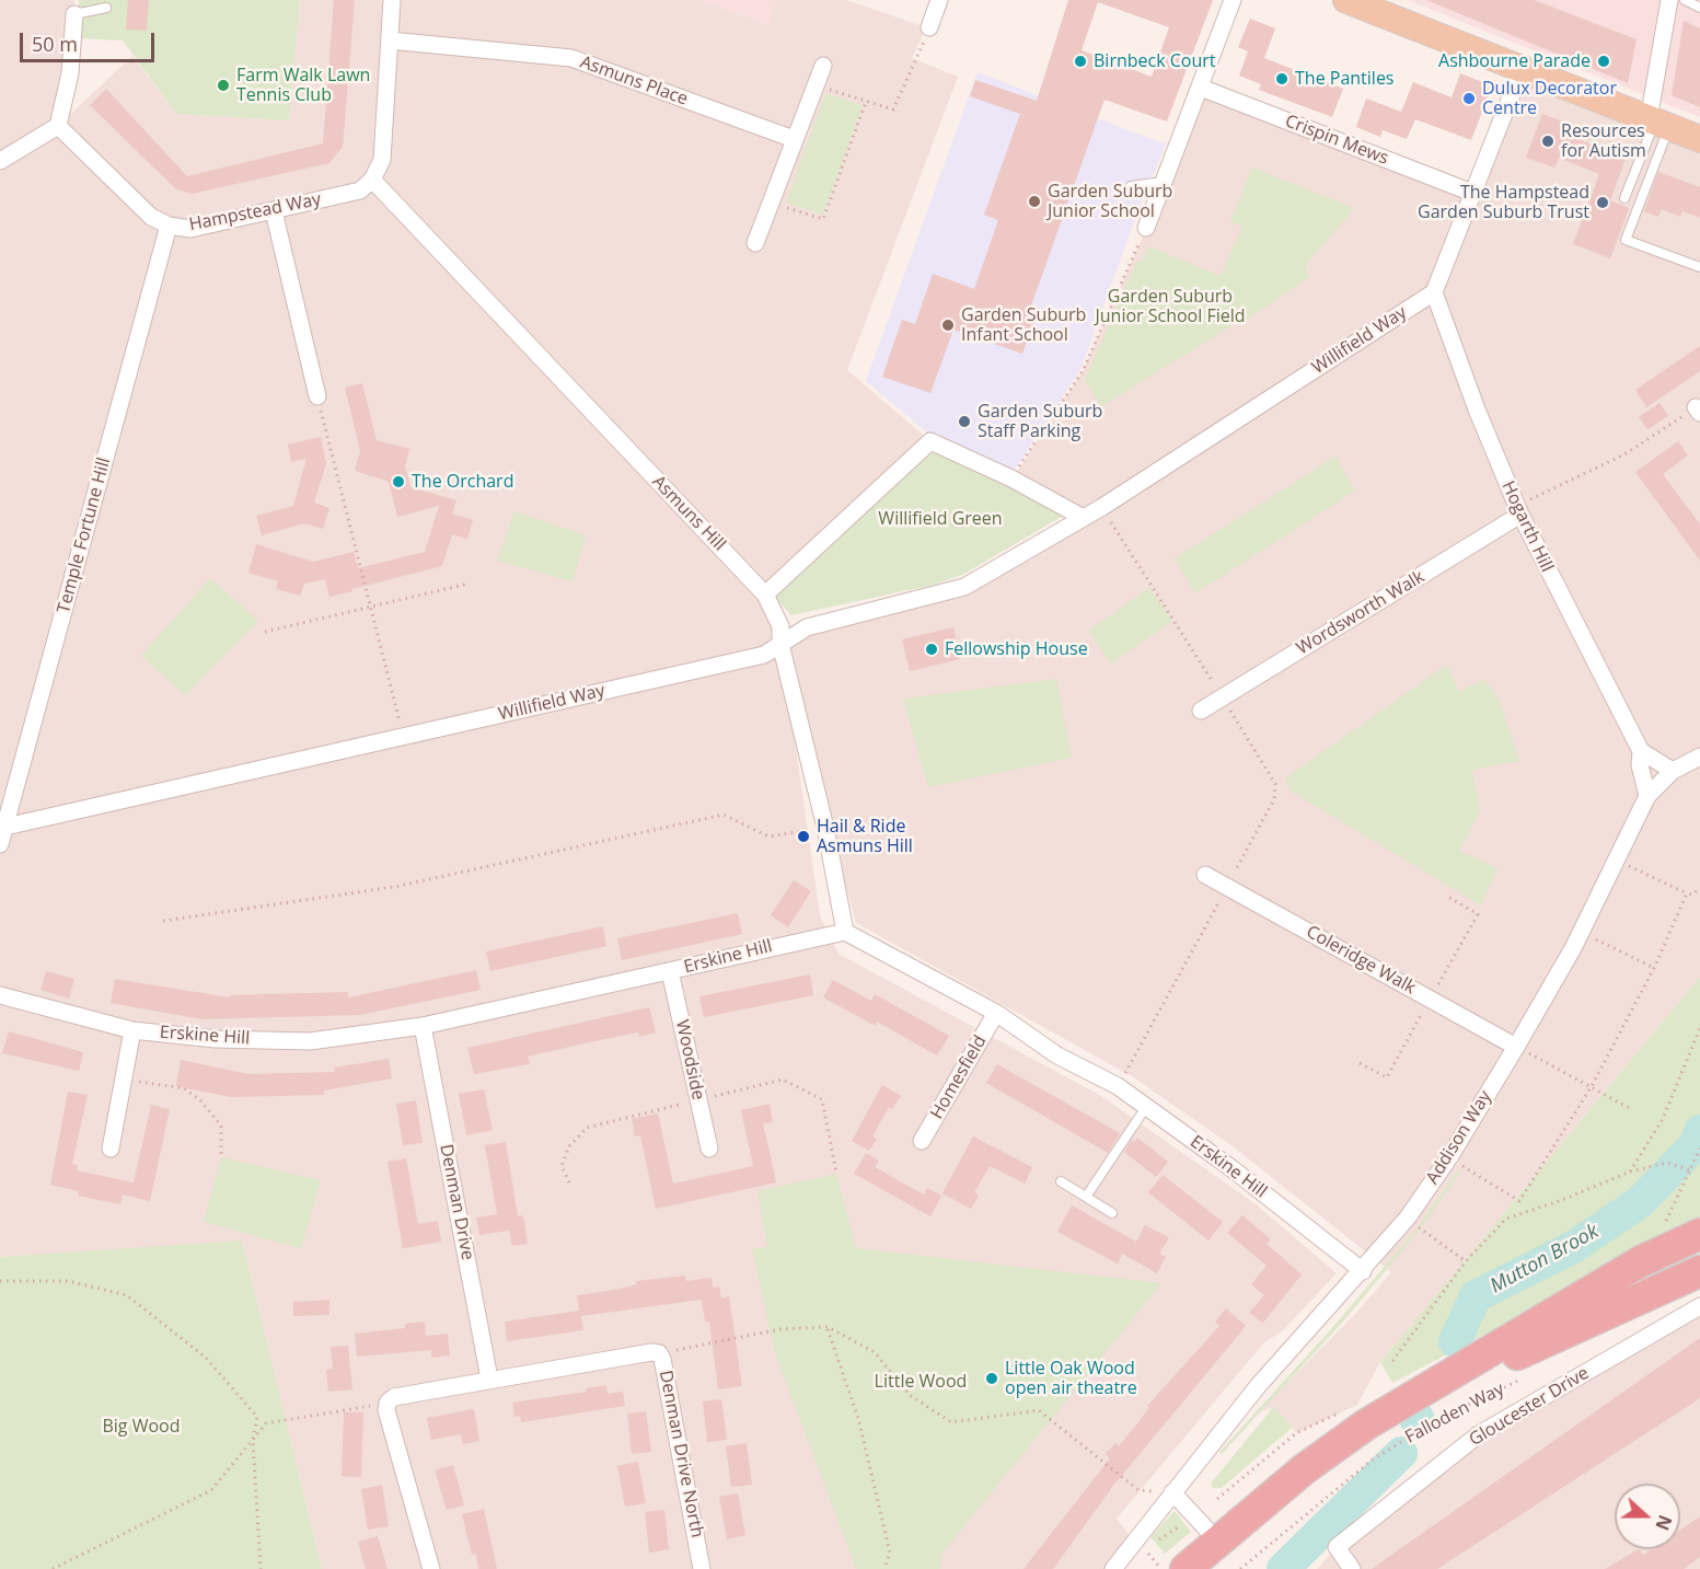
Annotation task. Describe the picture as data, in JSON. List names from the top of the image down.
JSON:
{
  "streets": {
    "highway": ["Falloden Way"],
    "street": [
      "Asmuns Place",
      "Crispin Mews",
      "Hampstead Way",
      "Willifield Way",
      "Asmuns Hill",
      "Hogarth Hill",
      "Temple Fortune Hill",
      "Wordsworth Walk",
      "Erskine Hill",
      "Coleridge Walk",
      "Woodside",
      "Homesfield",
      "Addison Way",
      "Denman Drive",
      "Gloucester Drive",
      "Denman Drive North"
    ]
  },
  "crossings": [
    ["Hampstead Way", "Asmuns Hill"],
    ["Hampstead Way", "Temple Fortune Hill"],
    ["Willifield Way", "Asmuns Hill"],
    ["Willifield Way", "Hogarth Hill"],
    ["Willifield Way", "Temple Fortune Hill"],
    ["Asmuns Hill", "Erskine Hill"],
    ["Hogarth Hill", "Wordsworth Walk"],
    ["Hogarth Hill", "Addison Way"],
    ["Erskine Hill", "Woodside"],
    ["Erskine Hill", "Homesfield"],
    ["Erskine Hill", "Addison Way"],
    ["Erskine Hill", "Denman Drive"],
    ["Coleridge Walk", "Addison Way"],
    ["Denman Drive", "Denman Drive North"]
  ],
  "water": ["Mutton Brook"],
  "parks": [
    "Garden Suburb Junior School Field",
    "Willifield Green",
    "Little Wood",
    "Big Wood"
  ],
  "places": [
    "Birnbeck Court",
    "Ashbourne Parade",
    "The Pantiles",
    "Farm Walk Lawn Tennis Club",
    "Dulux Decorator Centre",
    "Resources for Autism",
    "Garden Suburb Junior School",
    "The Hampstead Garden Suburb Trust",
    "Garden Suburb Infant School",
    "Garden Suburb Staff Parking",
    "The Orchard",
    "Fellowship House",
    "Hail & Ride Asmuns Hill",
    "Little Oak Wood open air theatre"
  ],
  "scale_bar": "50 m",
  "north": "right"
}
